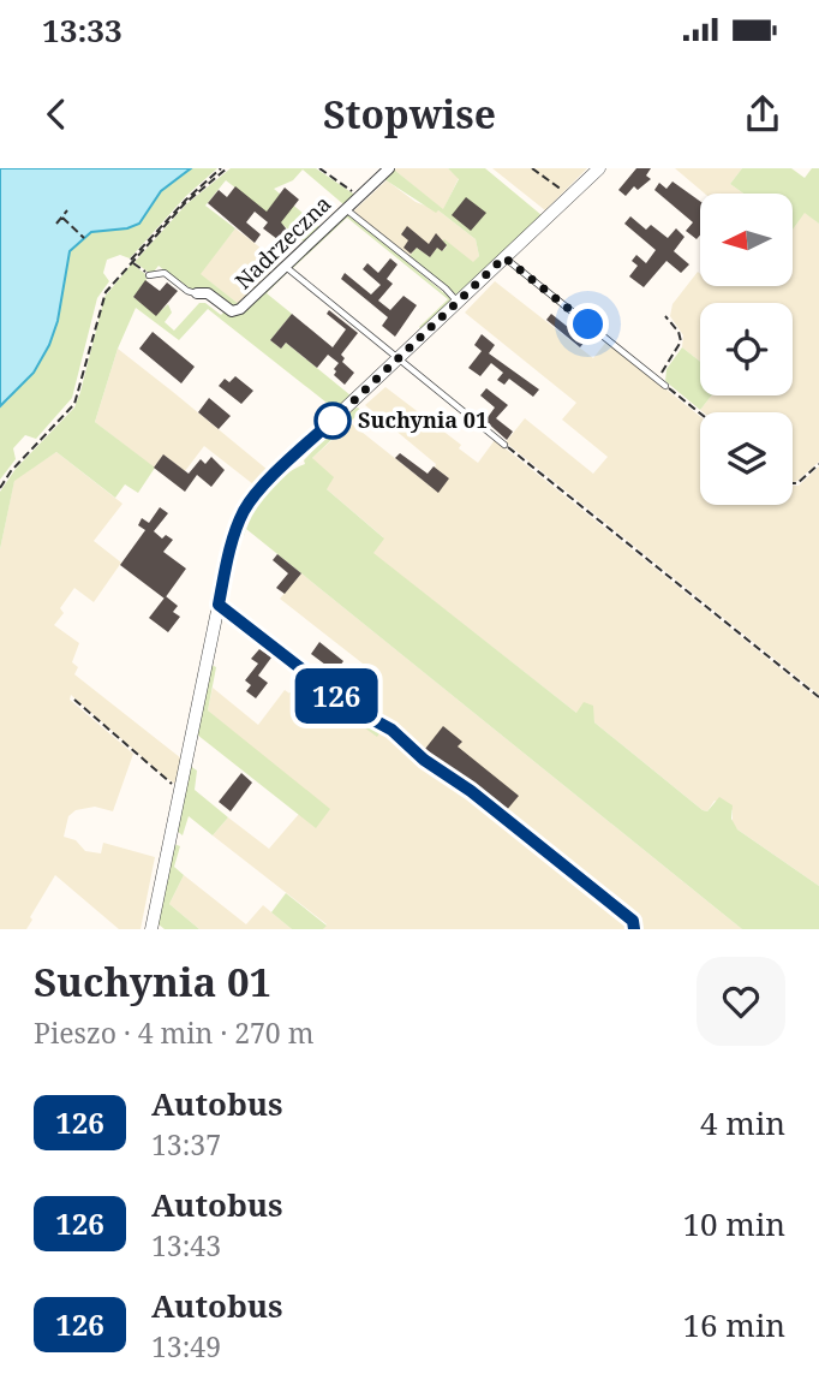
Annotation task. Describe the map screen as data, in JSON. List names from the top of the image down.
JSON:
{
  "streets": {
    "street": ["Nadrzeczna"]
  },
  "places": ["Suchynia 01"],
  "lines": ["bus line 126"],
  "north": "left",
  "page": {
    "status": "13:33",
    "header": "Stopwise",
    "on_map": "126",
    "heading": ["Suchynia 01", "Pieszo · 4 min · 270 m"],
    "list": [
      {
        "mark": "126",
        "name": "Autobus",
        "note": "13:37",
        "value": "4 min"
      },
      {
        "mark": "126",
        "name": "Autobus",
        "note": "13:43",
        "value": "10 min"
      },
      {
        "mark": "126",
        "name": "Autobus",
        "note": "13:49",
        "value": "16 min"
      }
    ]
  }
}
